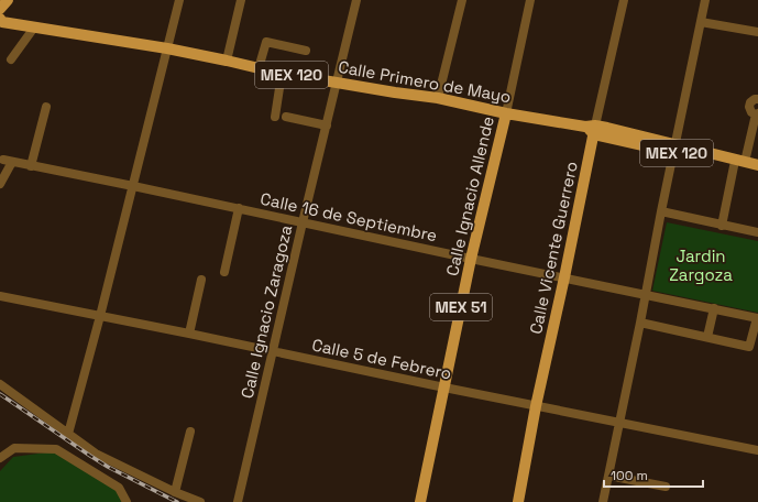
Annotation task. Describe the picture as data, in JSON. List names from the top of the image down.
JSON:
{
  "streets": {
    "main road": [
      "MEX 120",
      "Calle Primero de Mayo",
      "Calle Ignacio Allende",
      "Calle Vicente Guerrero",
      "MEX 51"
    ],
    "street": ["Calle 16 de Septiembre", "Calle Ignacio Zaragoza", "Calle 5 de Febrero"]
  },
  "crossings": [
    ["Calle Primero de Mayo", "Calle Ignacio Allende"],
    ["Calle Primero de Mayo", "Calle Vicente Guerrero"],
    ["Calle Primero de Mayo", "Calle Ignacio Zaragoza"],
    ["Calle Ignacio Allende", "Calle 16 de Septiembre"],
    ["Calle Ignacio Allende", "Calle 5 de Febrero"],
    ["Calle 16 de Septiembre", "Calle Vicente Guerrero"],
    ["Calle 16 de Septiembre", "Calle Ignacio Zaragoza"],
    ["Calle Vicente Guerrero", "Calle 5 de Febrero"],
    ["Calle Ignacio Zaragoza", "Calle 5 de Febrero"]
  ],
  "parks": ["Jardin Zargoza"],
  "scale_bar": "100 m"
}
